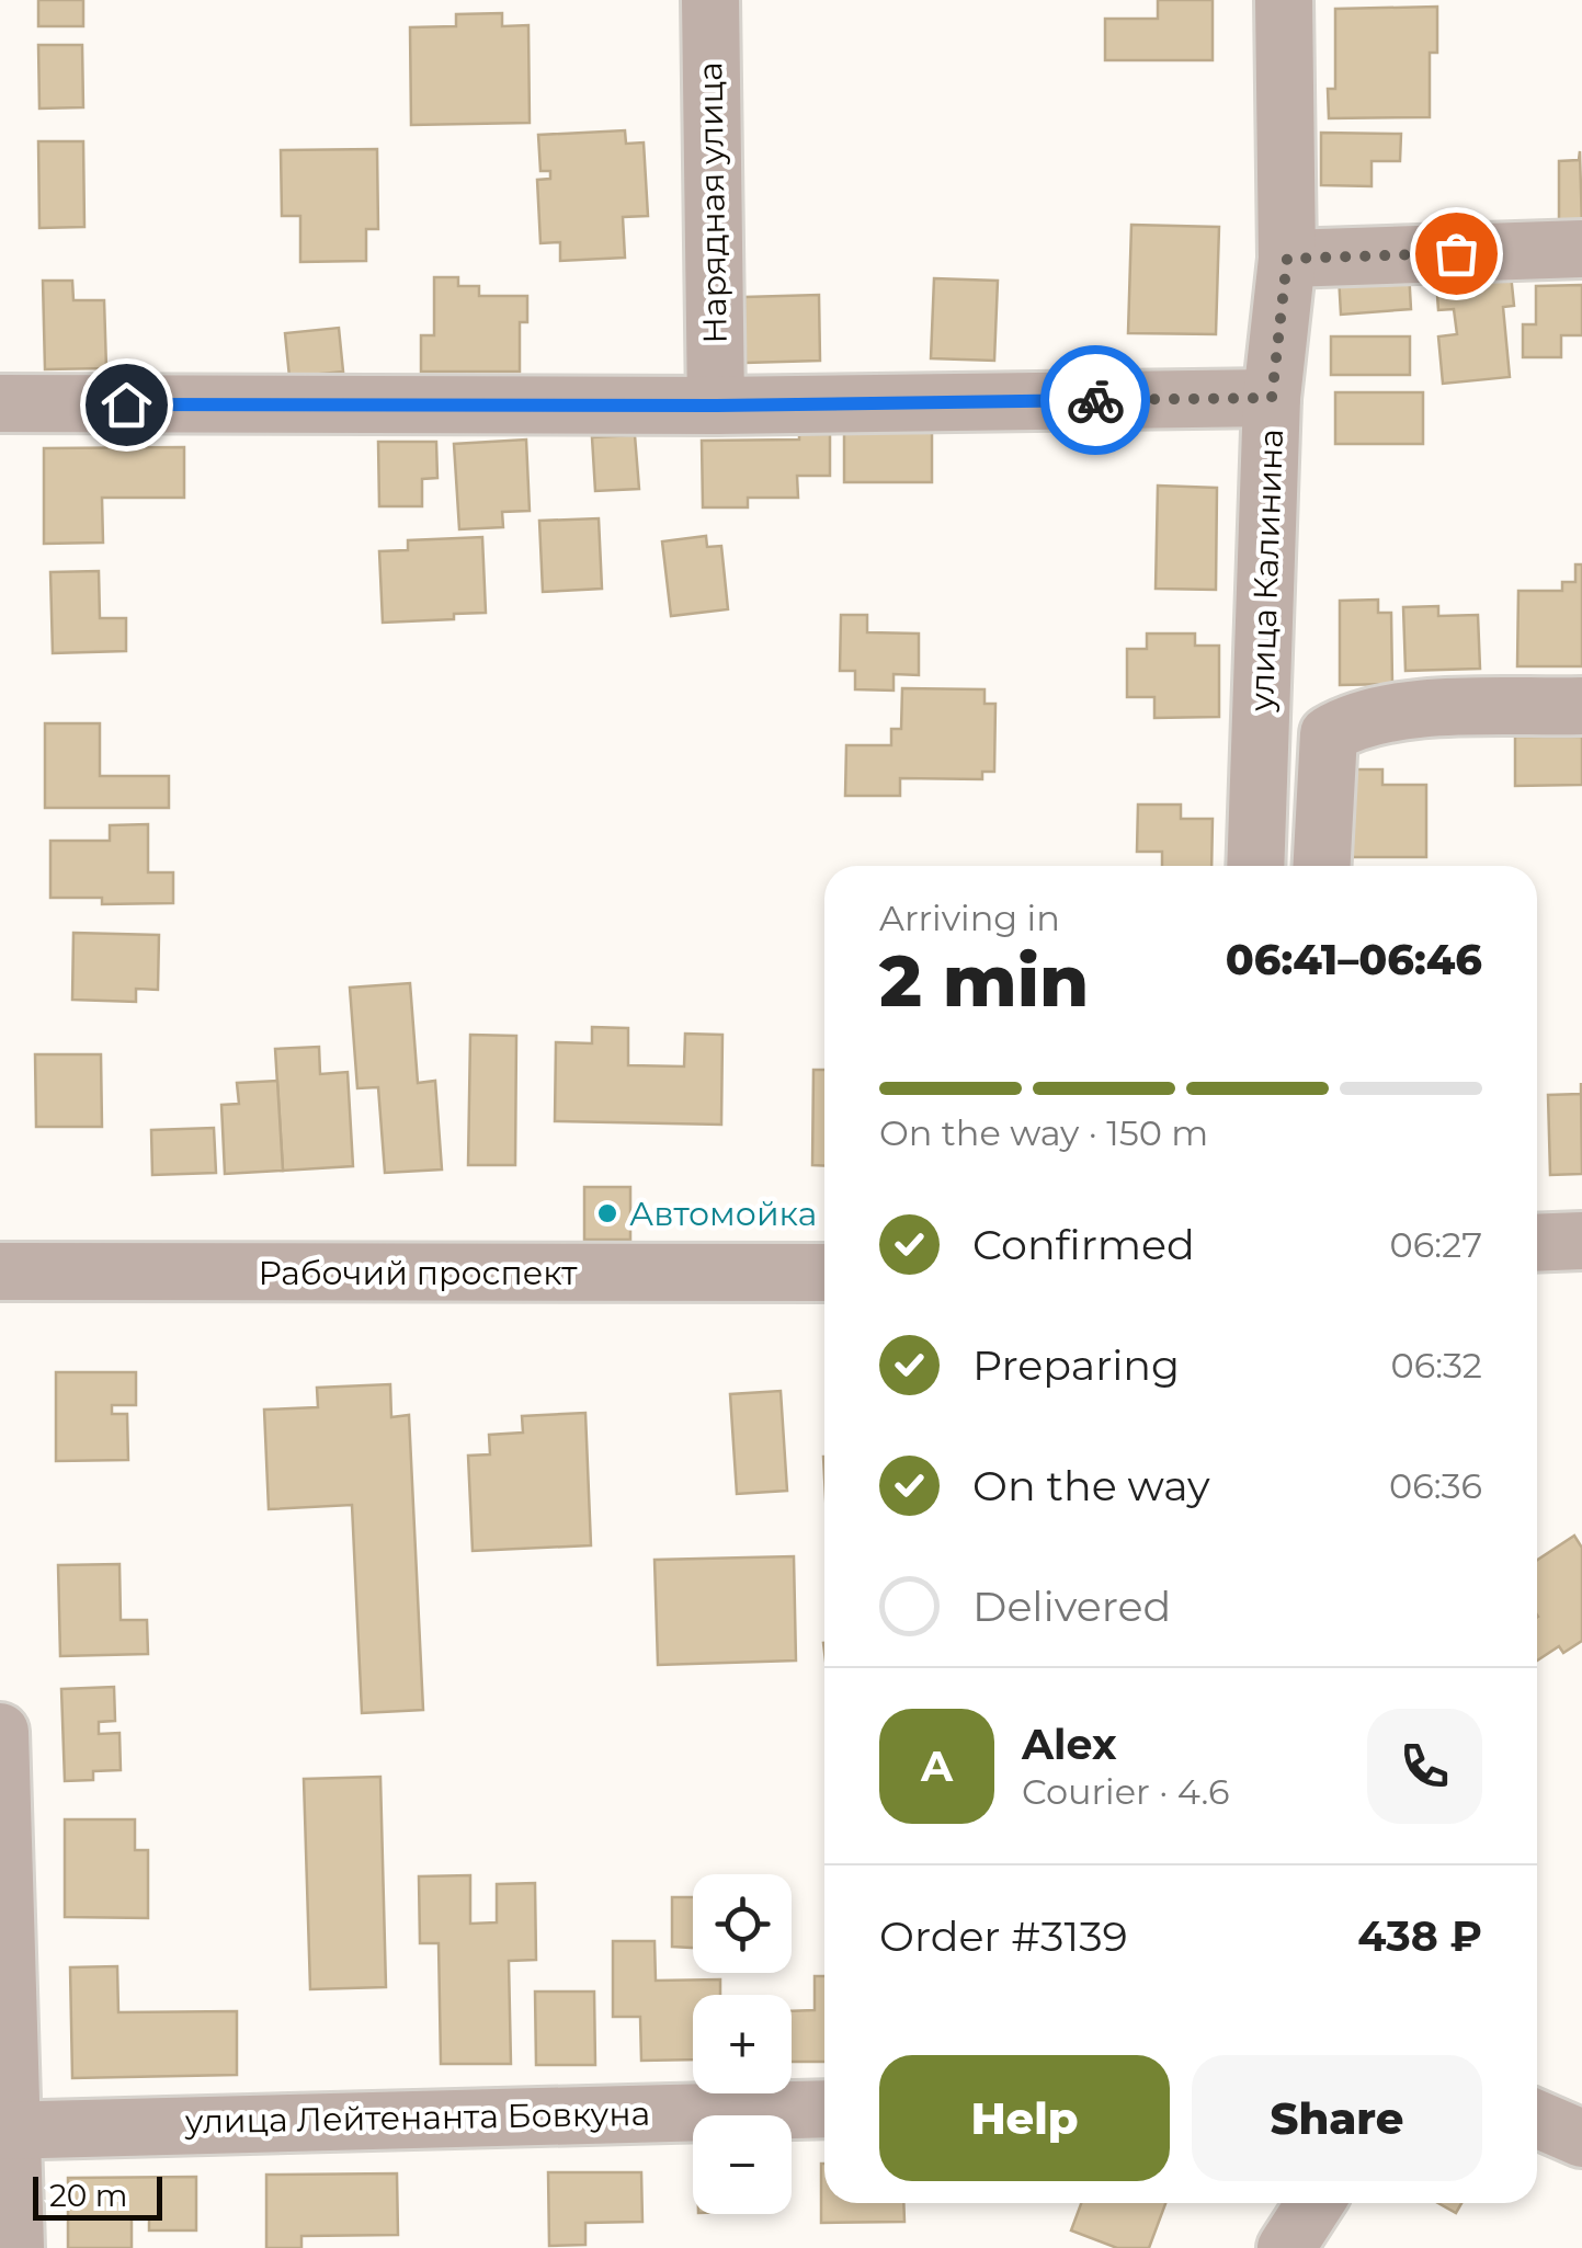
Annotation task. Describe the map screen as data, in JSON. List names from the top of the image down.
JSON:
{
  "streets": {
    "street": [
      "Нарядная улица",
      "улица Калинина",
      "Рабочий проспект",
      "улица Лейтенанта Бовкуна"
    ]
  },
  "places": ["Автомойка"],
  "scale_bar": "20 m",
  "page": {
    "heading": ["2 min", "Arriving in", "06:41–06:46"],
    "panel": [
      "Alex",
      "Courier · 4.6",
      "Order #3139",
      "438 ₽"
    ],
    "bar": "On the way · 150 m",
    "list": [
      ["Confirmed", "06:27"],
      ["Preparing", "06:32"],
      ["On the way", "06:36"],
      "Delivered"
    ],
    "round": "A",
    "map_buttons": ["+", "−"],
    "buttons": ["Help", "Share"],
    "scale": "20 m"
  }
}
